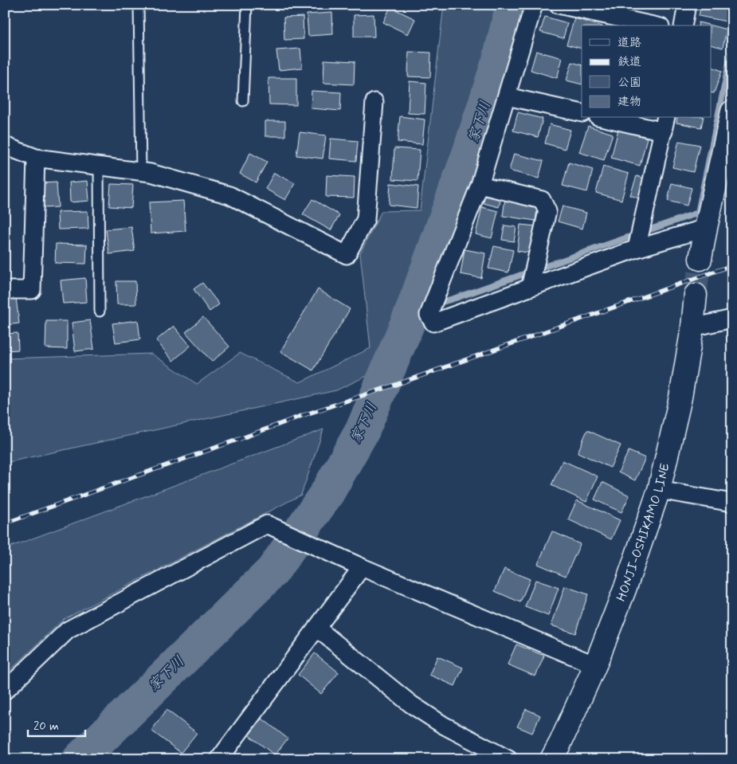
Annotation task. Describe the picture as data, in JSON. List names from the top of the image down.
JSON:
{
  "streets": {
    "main road": ["HONJI-OSHIKAMO LINE"]
  },
  "water": ["家下川"],
  "legend": [
    "道路",
    "鉄道",
    "公園",
    "建物"
  ],
  "scale_bar": "20 m"
}
